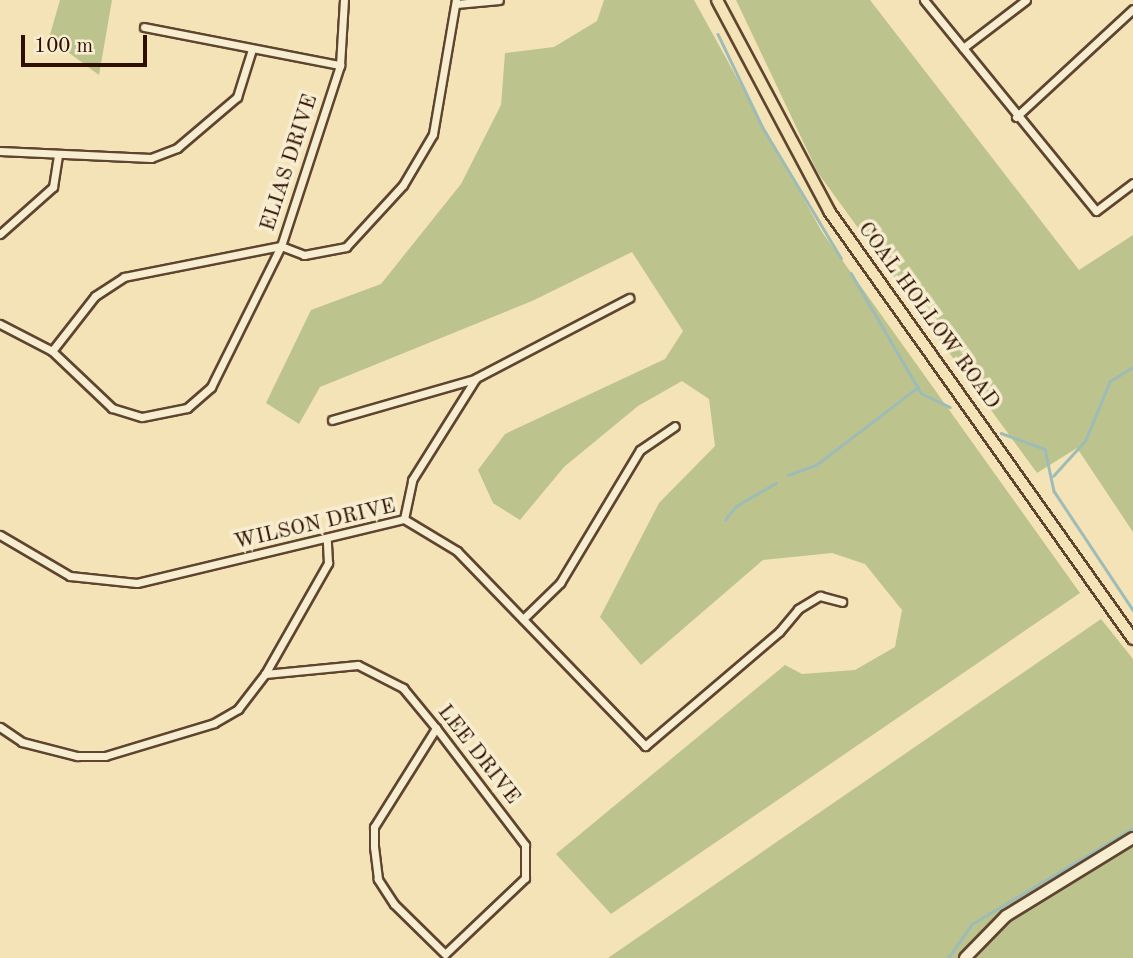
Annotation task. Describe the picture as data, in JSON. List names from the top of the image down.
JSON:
{
  "streets": {
    "main road": ["COAL HOLLOW ROAD"],
    "street": ["ELIAS DRIVE", "WILSON DRIVE", "LEE DRIVE"]
  },
  "scale_bar": "100 m"
}
